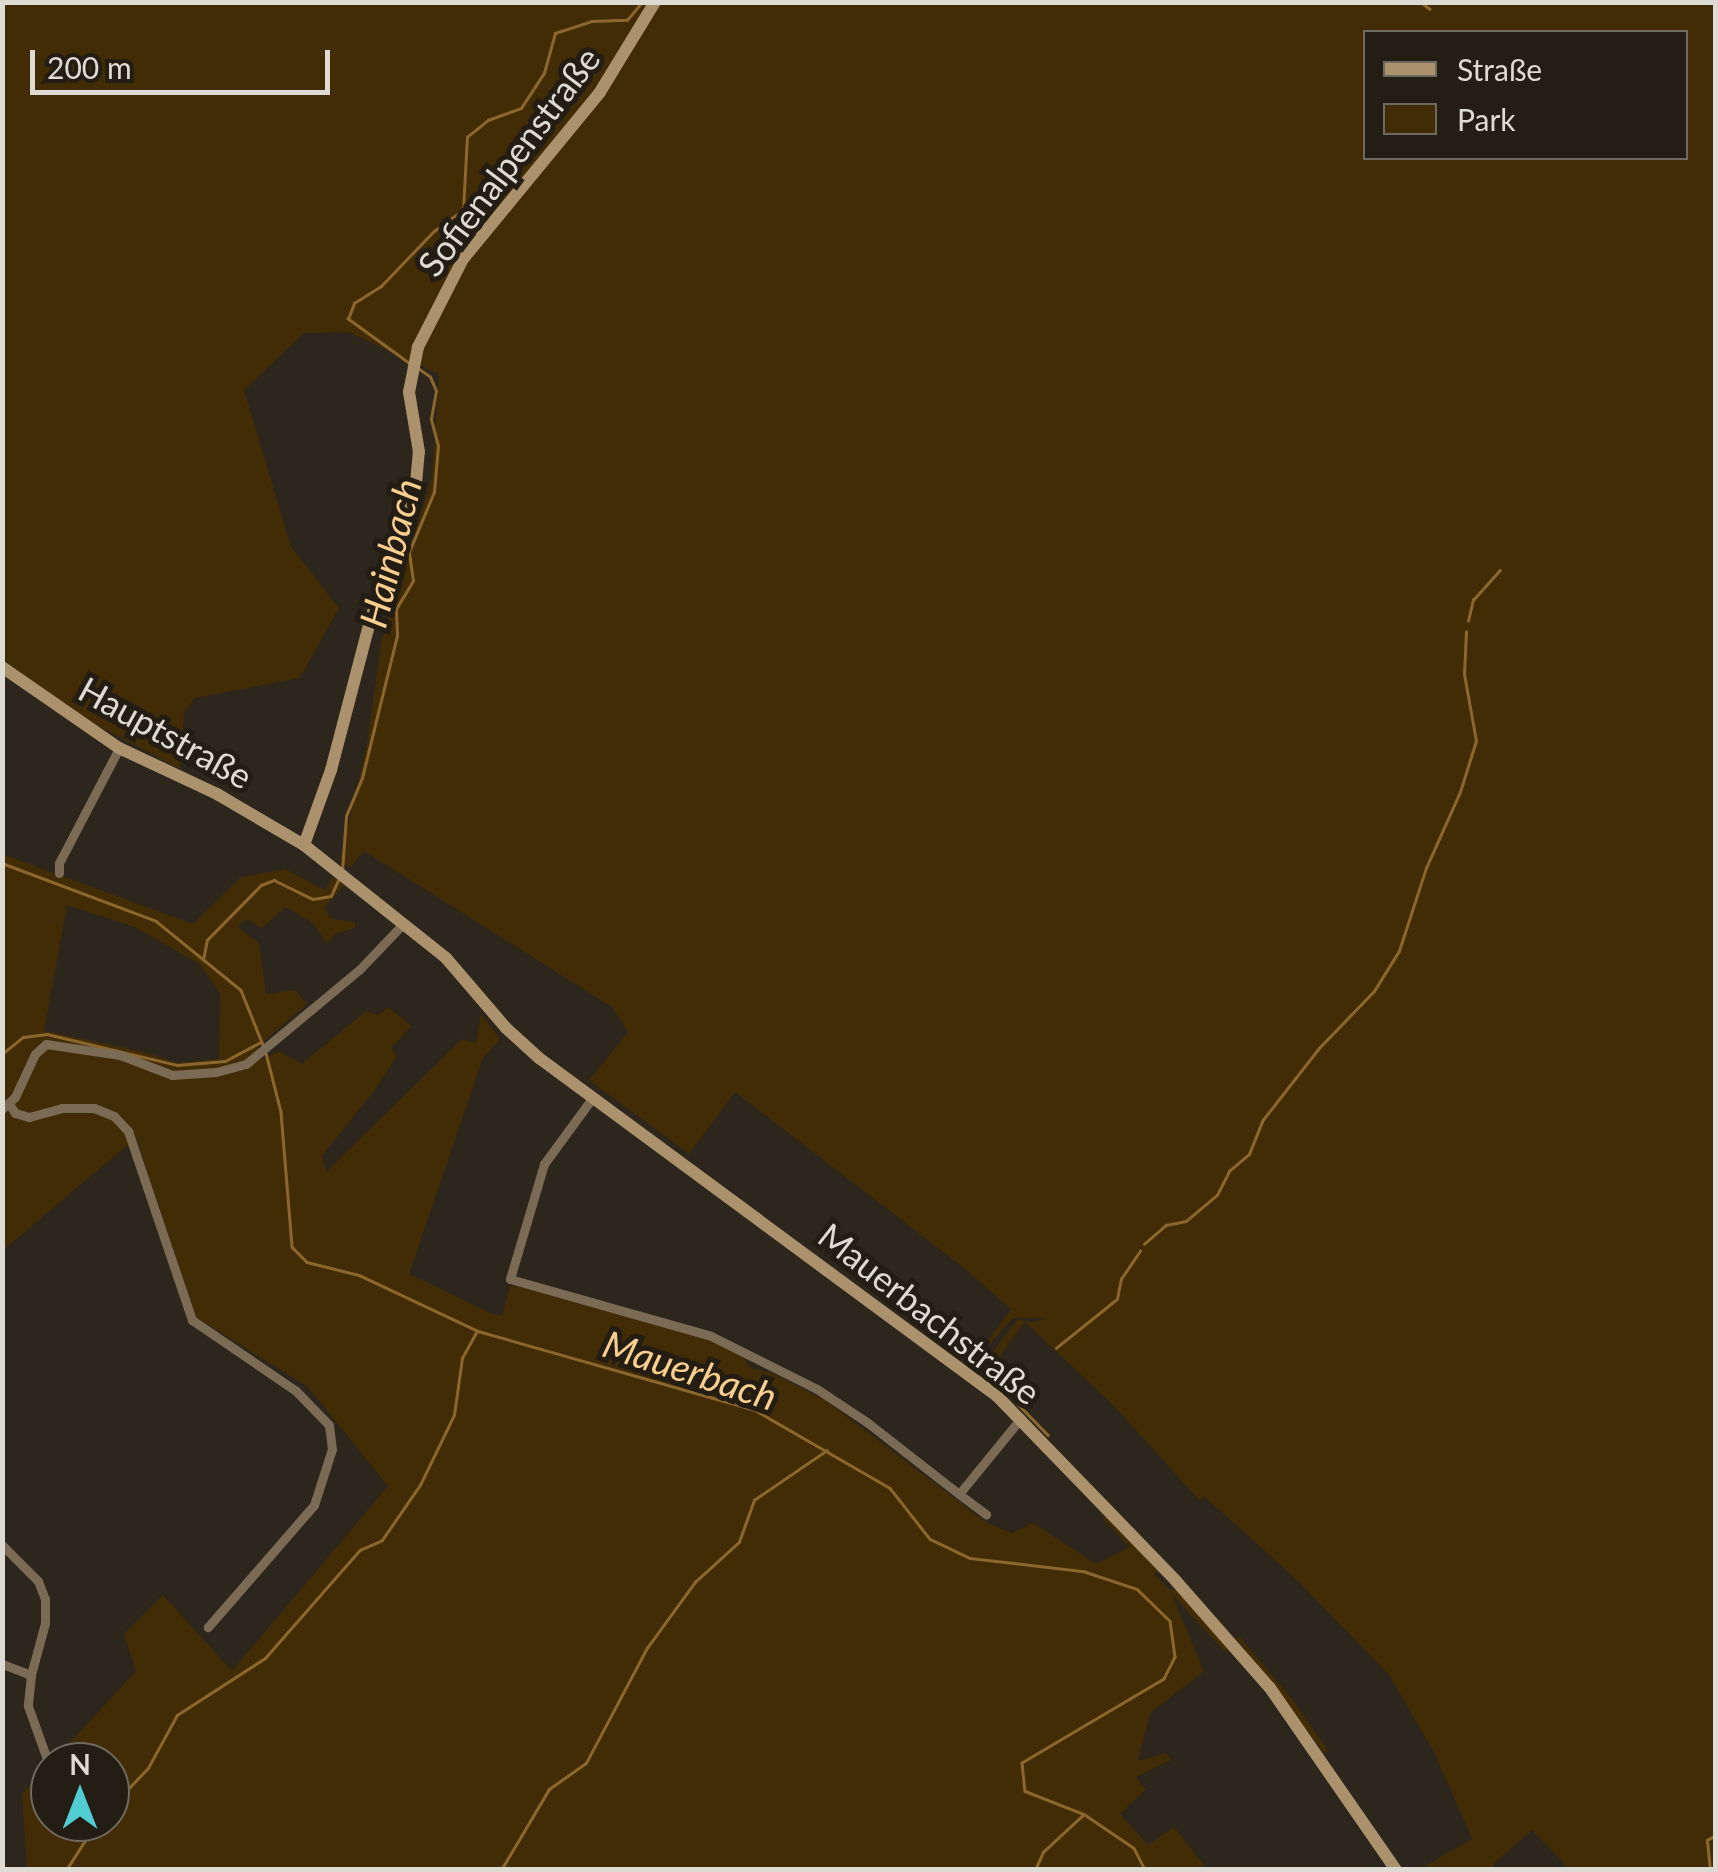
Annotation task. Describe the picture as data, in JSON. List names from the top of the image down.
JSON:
{
  "streets": {
    "main road": ["Sofienalpenstraße", "Hauptstraße", "Mauerbachstraße"]
  },
  "crossings": [
    ["Sofienalpenstraße", "Hauptstraße"],
    ["Sofienalpenstraße", "Mauerbachstraße"],
    ["Hauptstraße", "Mauerbachstraße"]
  ],
  "water": ["Hainbach", "Mauerbach"],
  "legend": ["Straße", "Park"],
  "scale_bar": "200 m",
  "north": "top"
}
